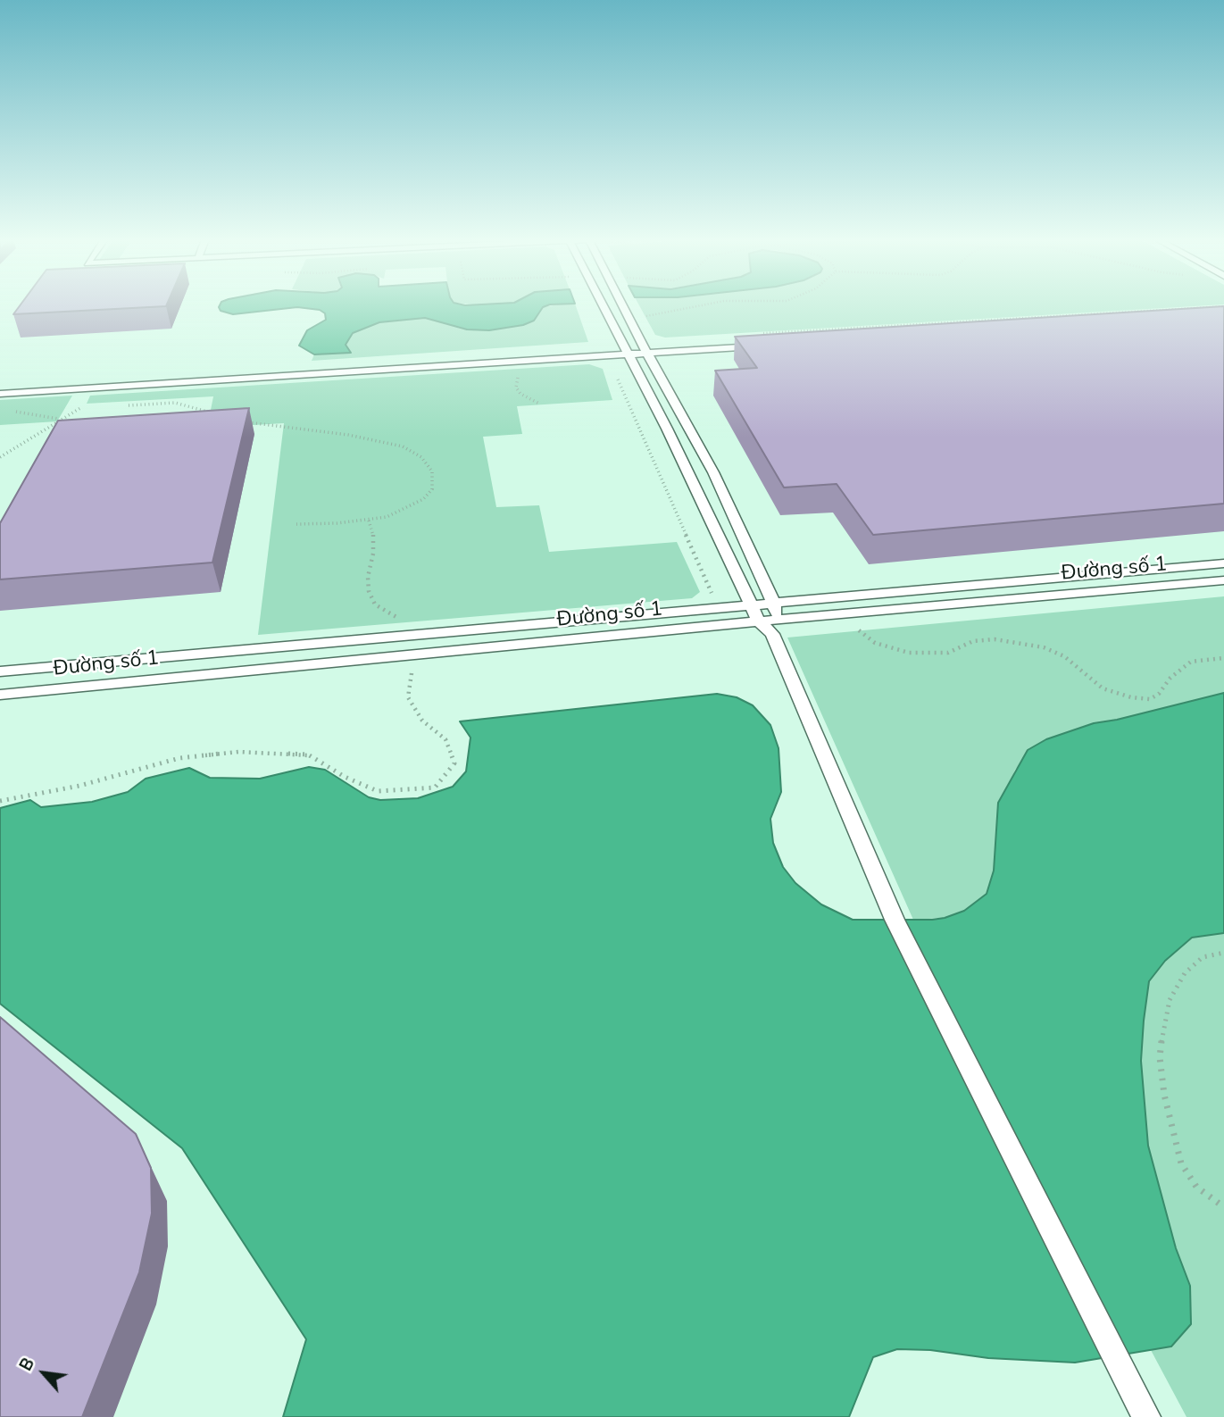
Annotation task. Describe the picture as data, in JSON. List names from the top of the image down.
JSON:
{
  "streets": {
    "lane": ["Đường số 1"]
  },
  "north": "top left"
}
